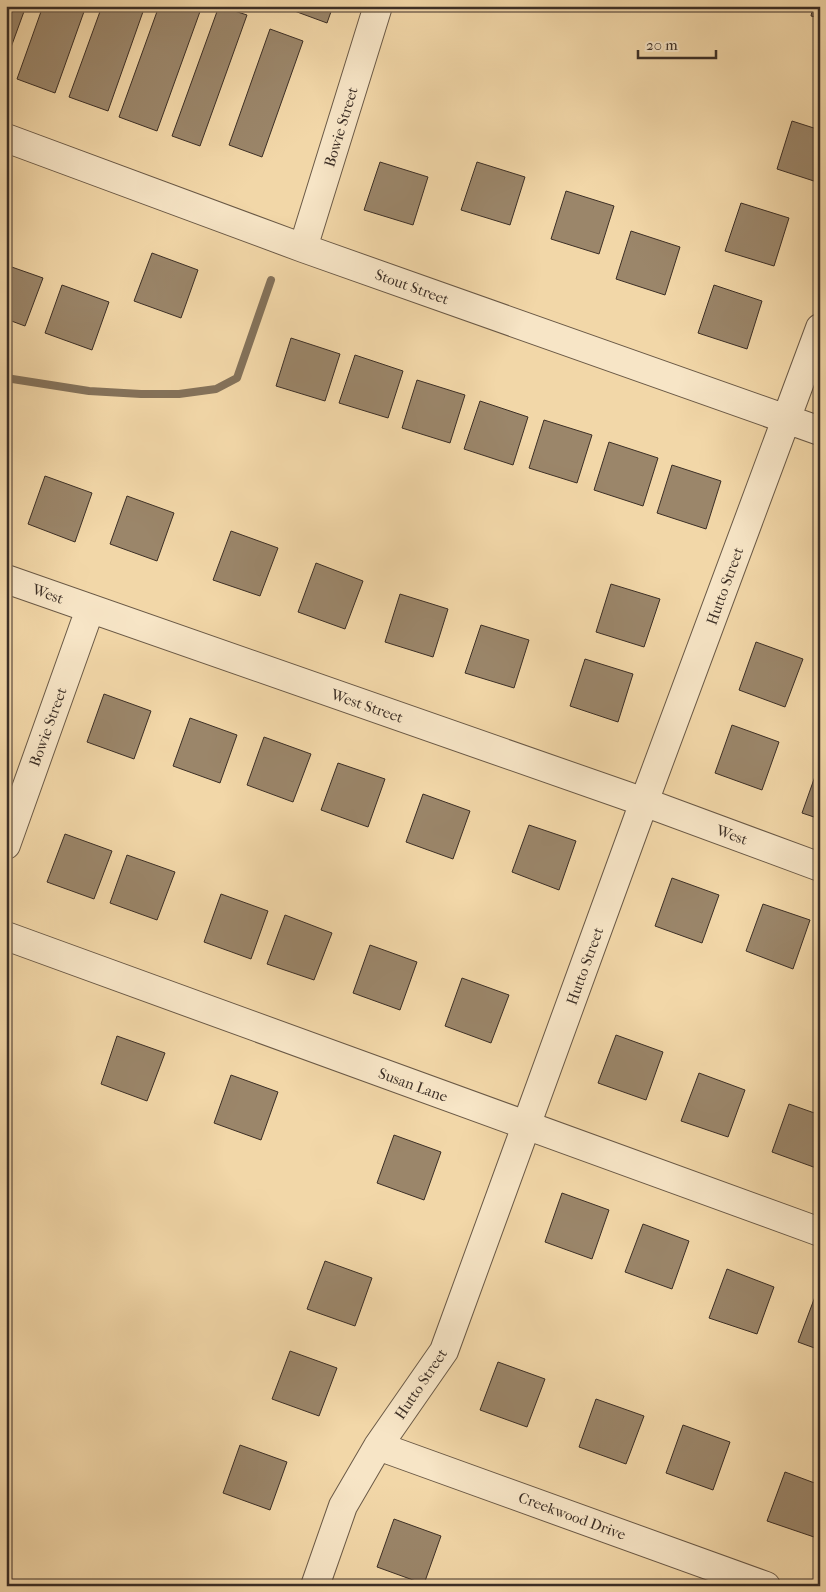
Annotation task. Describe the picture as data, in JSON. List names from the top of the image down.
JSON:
{
  "streets": {
    "street": [
      "Bowie Street",
      "Stout Street",
      "Hutto Street",
      "West",
      "West Street",
      "Susan Lane",
      "Creekwood Drive"
    ]
  },
  "crossings": [
    ["Bowie Street", "Stout Street"],
    ["Bowie Street", "West"],
    ["Bowie Street", "West Street"],
    ["Stout Street", "Hutto Street"],
    ["Hutto Street", "West"],
    ["Hutto Street", "West Street"],
    ["Hutto Street", "Susan Lane"],
    ["Hutto Street", "Creekwood Drive"],
    ["West", "West Street"]
  ],
  "scale_bar": "20 m"
}
